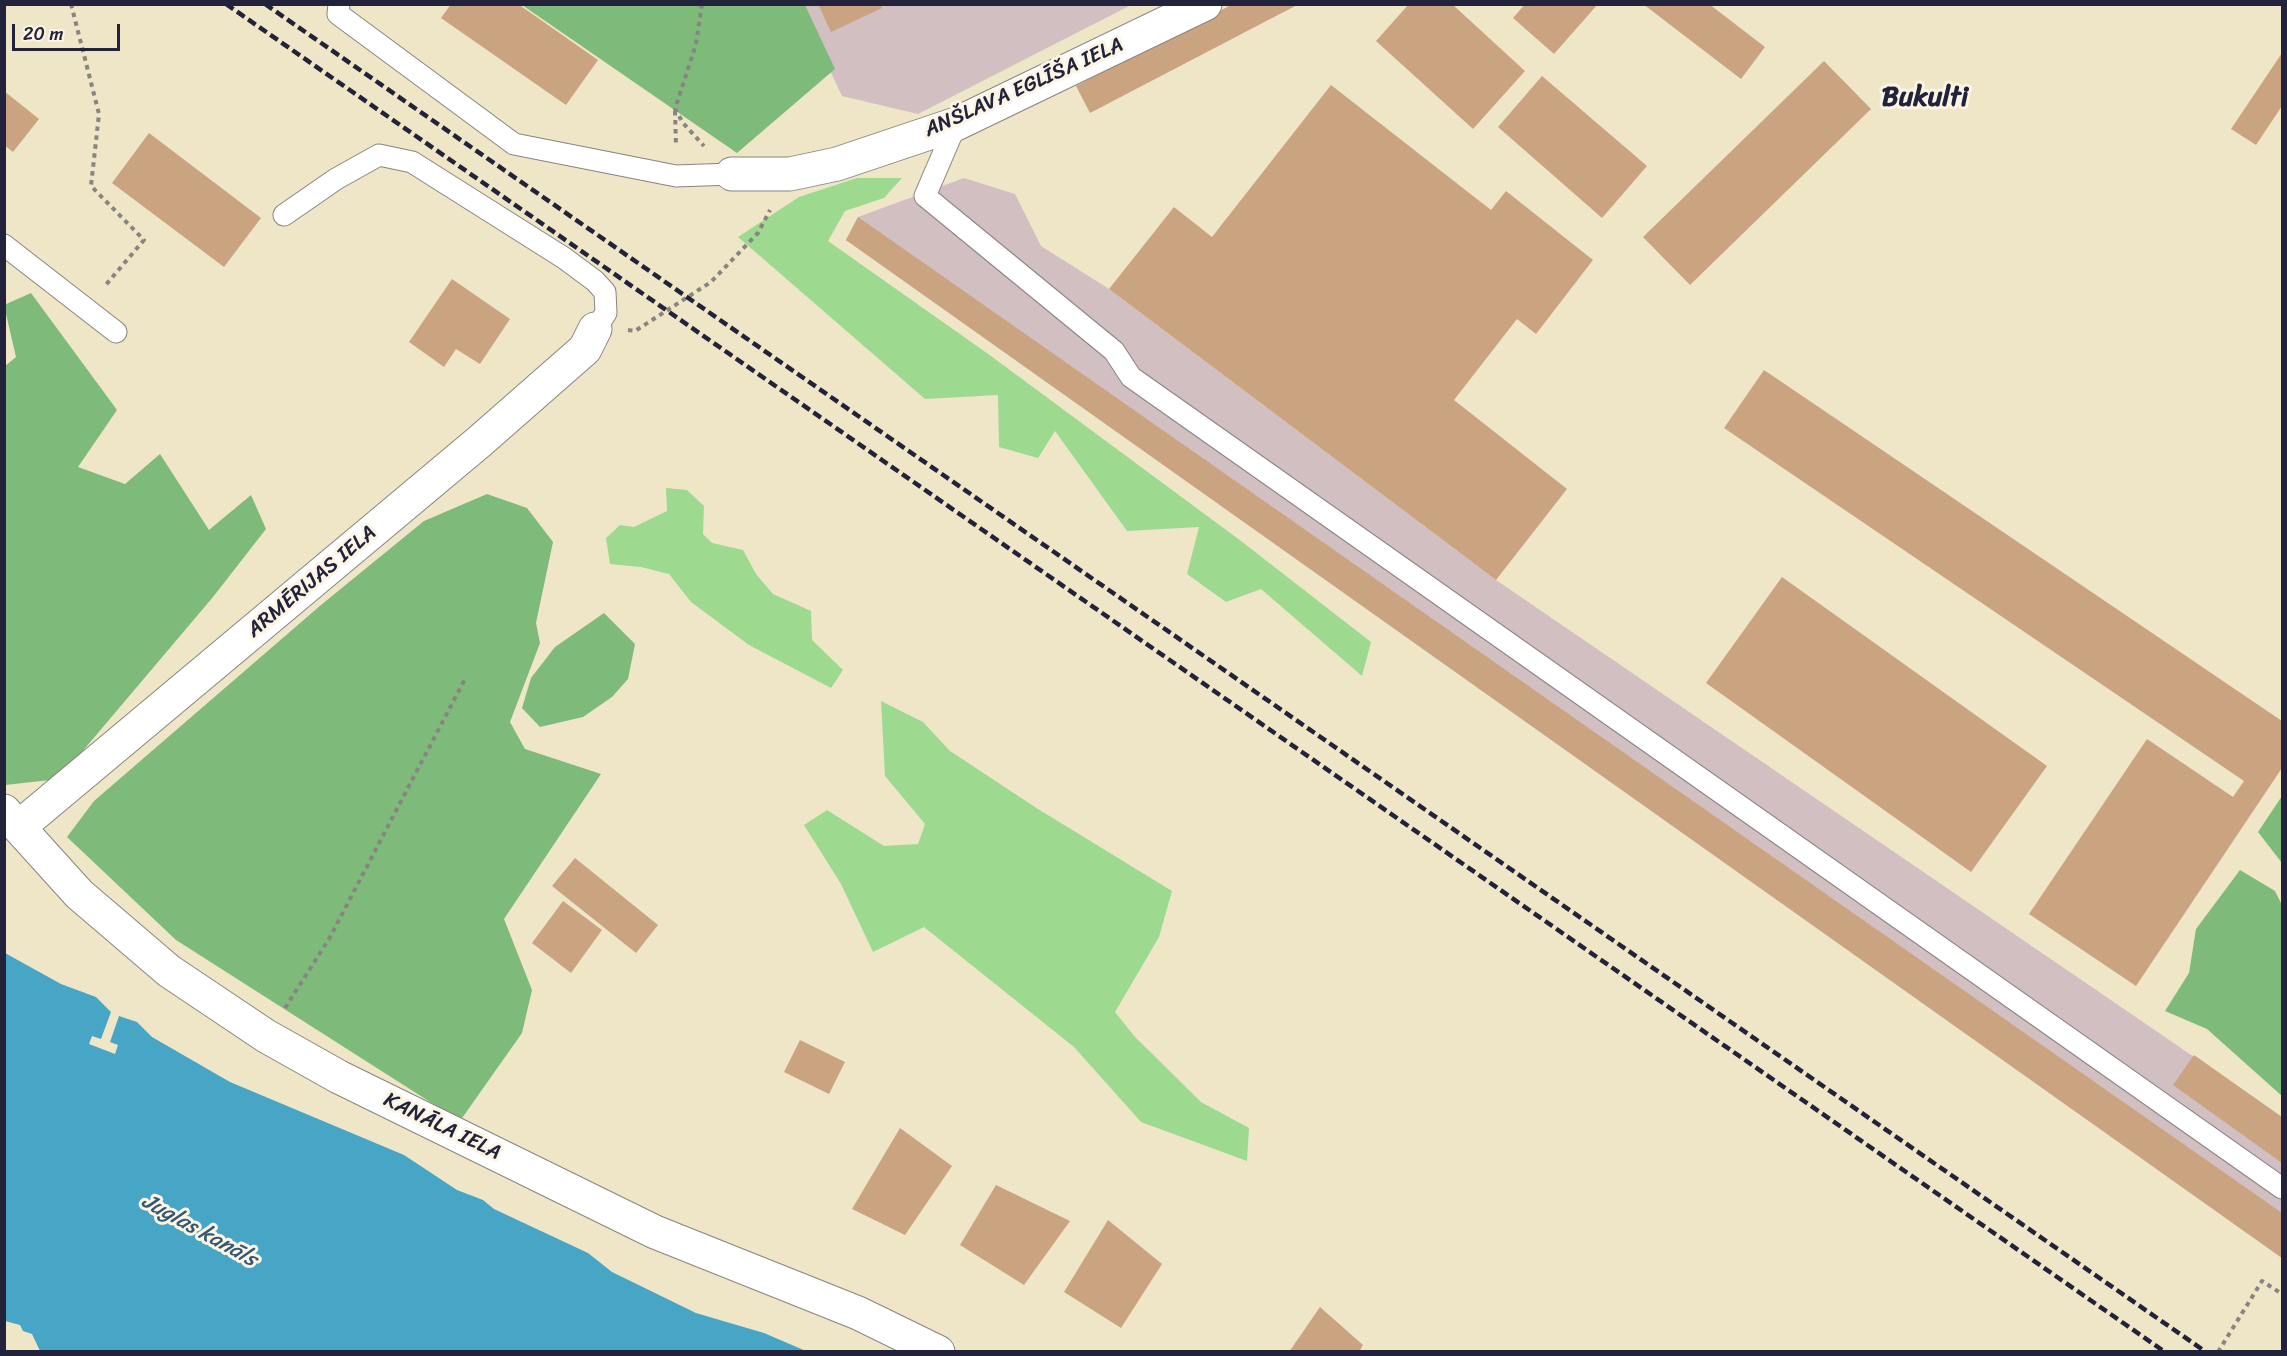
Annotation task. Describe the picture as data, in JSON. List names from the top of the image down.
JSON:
{
  "streets": {
    "street": ["ANŠLAVA EGLĪŠA IELA", "ARMĒRIJAS IELA", "KANĀLA IELA"]
  },
  "crossings": [
    ["ARMĒRIJAS IELA", "KANĀLA IELA"]
  ],
  "districts": ["Bukulti"],
  "water": ["Juglas kanāls"],
  "scale_bar": "20 m"
}
